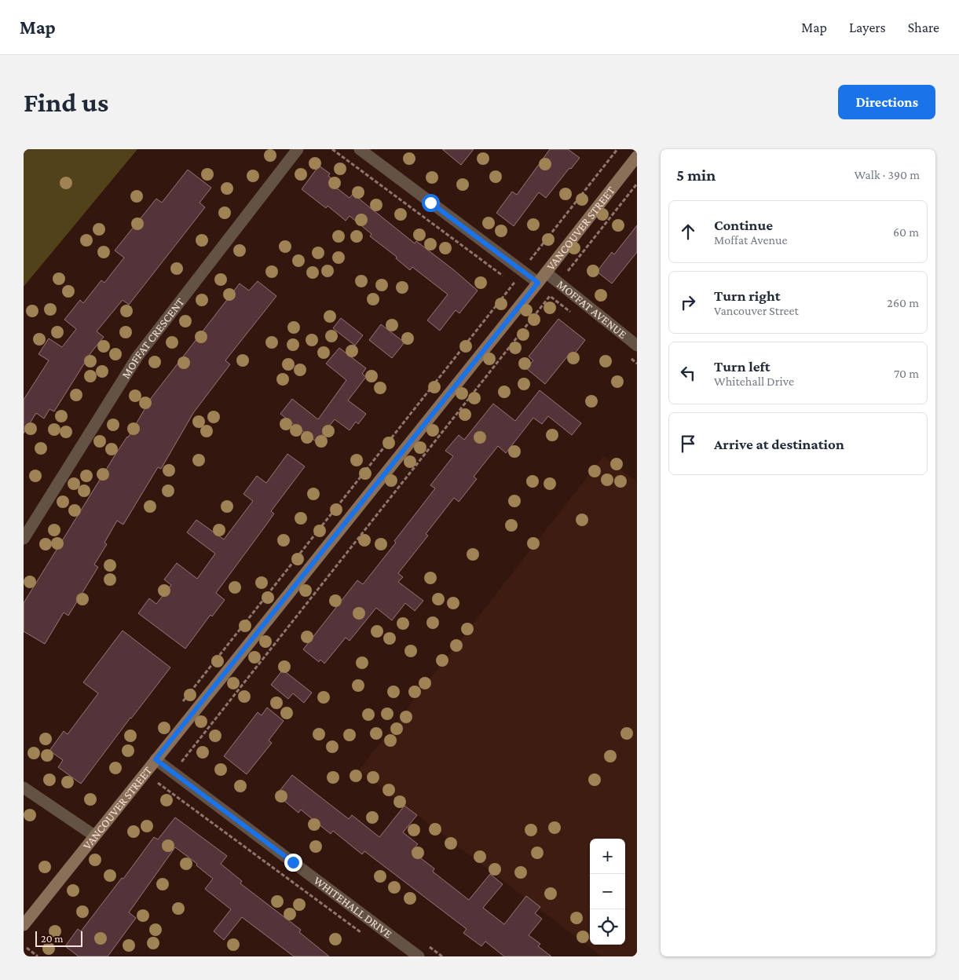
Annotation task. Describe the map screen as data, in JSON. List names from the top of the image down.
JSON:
{
  "streets": {
    "street": [
      "VANCOUVER STREET",
      "MOFFAT AVENUE",
      "MOFFAT CRESCENT",
      "WHITEHALL DRIVE"
    ]
  },
  "crossings": [
    ["VANCOUVER STREET", "MOFFAT AVENUE"],
    ["VANCOUVER STREET", "WHITEHALL DRIVE"]
  ],
  "scale_bar": "20 m",
  "page": {
    "header": "Map",
    "nav": ["Map", "Layers", "Share"],
    "buttons": "Directions",
    "title": "Find us",
    "heading": ["5 min", "Walk · 390 m"],
    "list": [
      ["Continue", "Moffat Avenue", "60 m"],
      ["Turn right", "Vancouver Street", "260 m"],
      ["Turn left", "Whitehall Drive", "70 m"],
      "Arrive at destination"
    ],
    "map_buttons": ["+", "−"],
    "scale": "20 m"
  }
}
